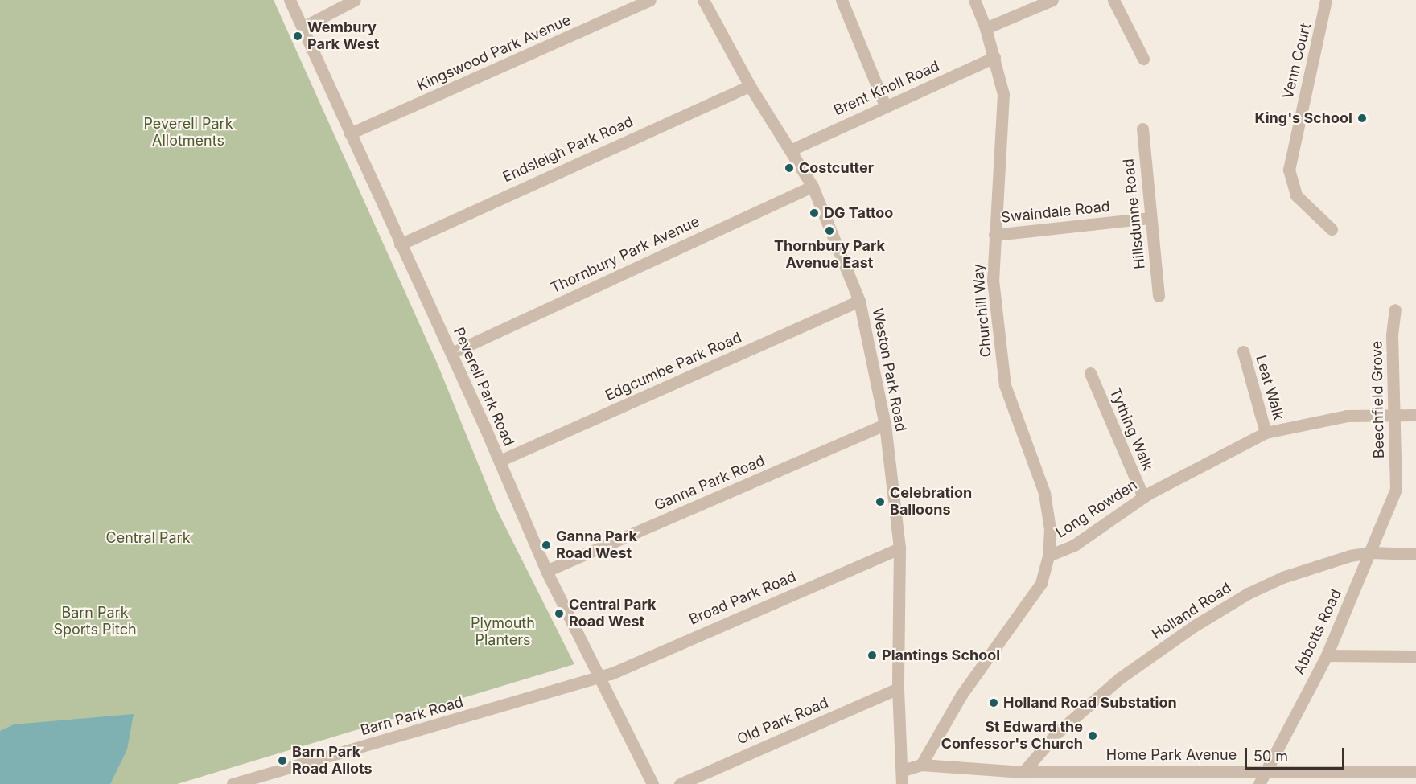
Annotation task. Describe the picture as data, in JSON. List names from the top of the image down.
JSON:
{
  "streets": {
    "street": [
      "Kingswood Park Avenue",
      "Venn Court",
      "Brent Knoll Road",
      "Endsleigh Park Road",
      "Swaindale Road",
      "Hillsdunne Road",
      "Thornbury Park Avenue",
      "Churchill Way",
      "Edgcumbe Park Road",
      "Weston Park Road",
      "Peverell Park Road",
      "Leat Walk",
      "Beechfield Grove",
      "Tything Walk",
      "Ganna Park Road",
      "Long Rowden",
      "Broad Park Road",
      "Holland Road",
      "Abbotts Road",
      "Barn Park Road",
      "Old Park Road",
      "Home Park Avenue"
    ]
  },
  "crossings": [
    ["Kingswood Park Avenue", "Peverell Park Road"],
    ["Brent Knoll Road", "Churchill Way"],
    ["Brent Knoll Road", "Weston Park Road"],
    ["Endsleigh Park Road", "Weston Park Road"],
    ["Endsleigh Park Road", "Peverell Park Road"],
    ["Swaindale Road", "Hillsdunne Road"],
    ["Swaindale Road", "Churchill Way"],
    ["Thornbury Park Avenue", "Weston Park Road"],
    ["Thornbury Park Avenue", "Peverell Park Road"],
    ["Churchill Way", "Long Rowden"],
    ["Edgcumbe Park Road", "Weston Park Road"],
    ["Edgcumbe Park Road", "Peverell Park Road"],
    ["Weston Park Road", "Ganna Park Road"],
    ["Weston Park Road", "Broad Park Road"],
    ["Weston Park Road", "Old Park Road"],
    ["Weston Park Road", "Home Park Avenue"],
    ["Peverell Park Road", "Ganna Park Road"],
    ["Peverell Park Road", "Broad Park Road"],
    ["Peverell Park Road", "Barn Park Road"],
    ["Leat Walk", "Long Rowden"],
    ["Beechfield Grove", "Long Rowden"],
    ["Beechfield Grove", "Abbotts Road"],
    ["Tything Walk", "Long Rowden"],
    ["Long Rowden", "Home Park Avenue"],
    ["Broad Park Road", "Barn Park Road"],
    ["Holland Road", "Abbotts Road"],
    ["Holland Road", "Home Park Avenue"],
    ["Abbotts Road", "Home Park Avenue"]
  ],
  "parks": [
    "Peverell Park Allotments",
    "Central Park",
    "Barn Park Sports Pitch",
    "Plymouth Planters"
  ],
  "places": [
    "Wembury Park West",
    "King's School",
    "Costcutter",
    "DG Tattoo",
    "Thornbury Park Avenue East",
    "Celebration Balloons",
    "Ganna Park Road West",
    "Central Park Road West",
    "Plantings School",
    "Holland Road Substation",
    "St Edward the Confessor's Church",
    "Barn Park Road Allots"
  ],
  "scale_bar": "50 m"
}
